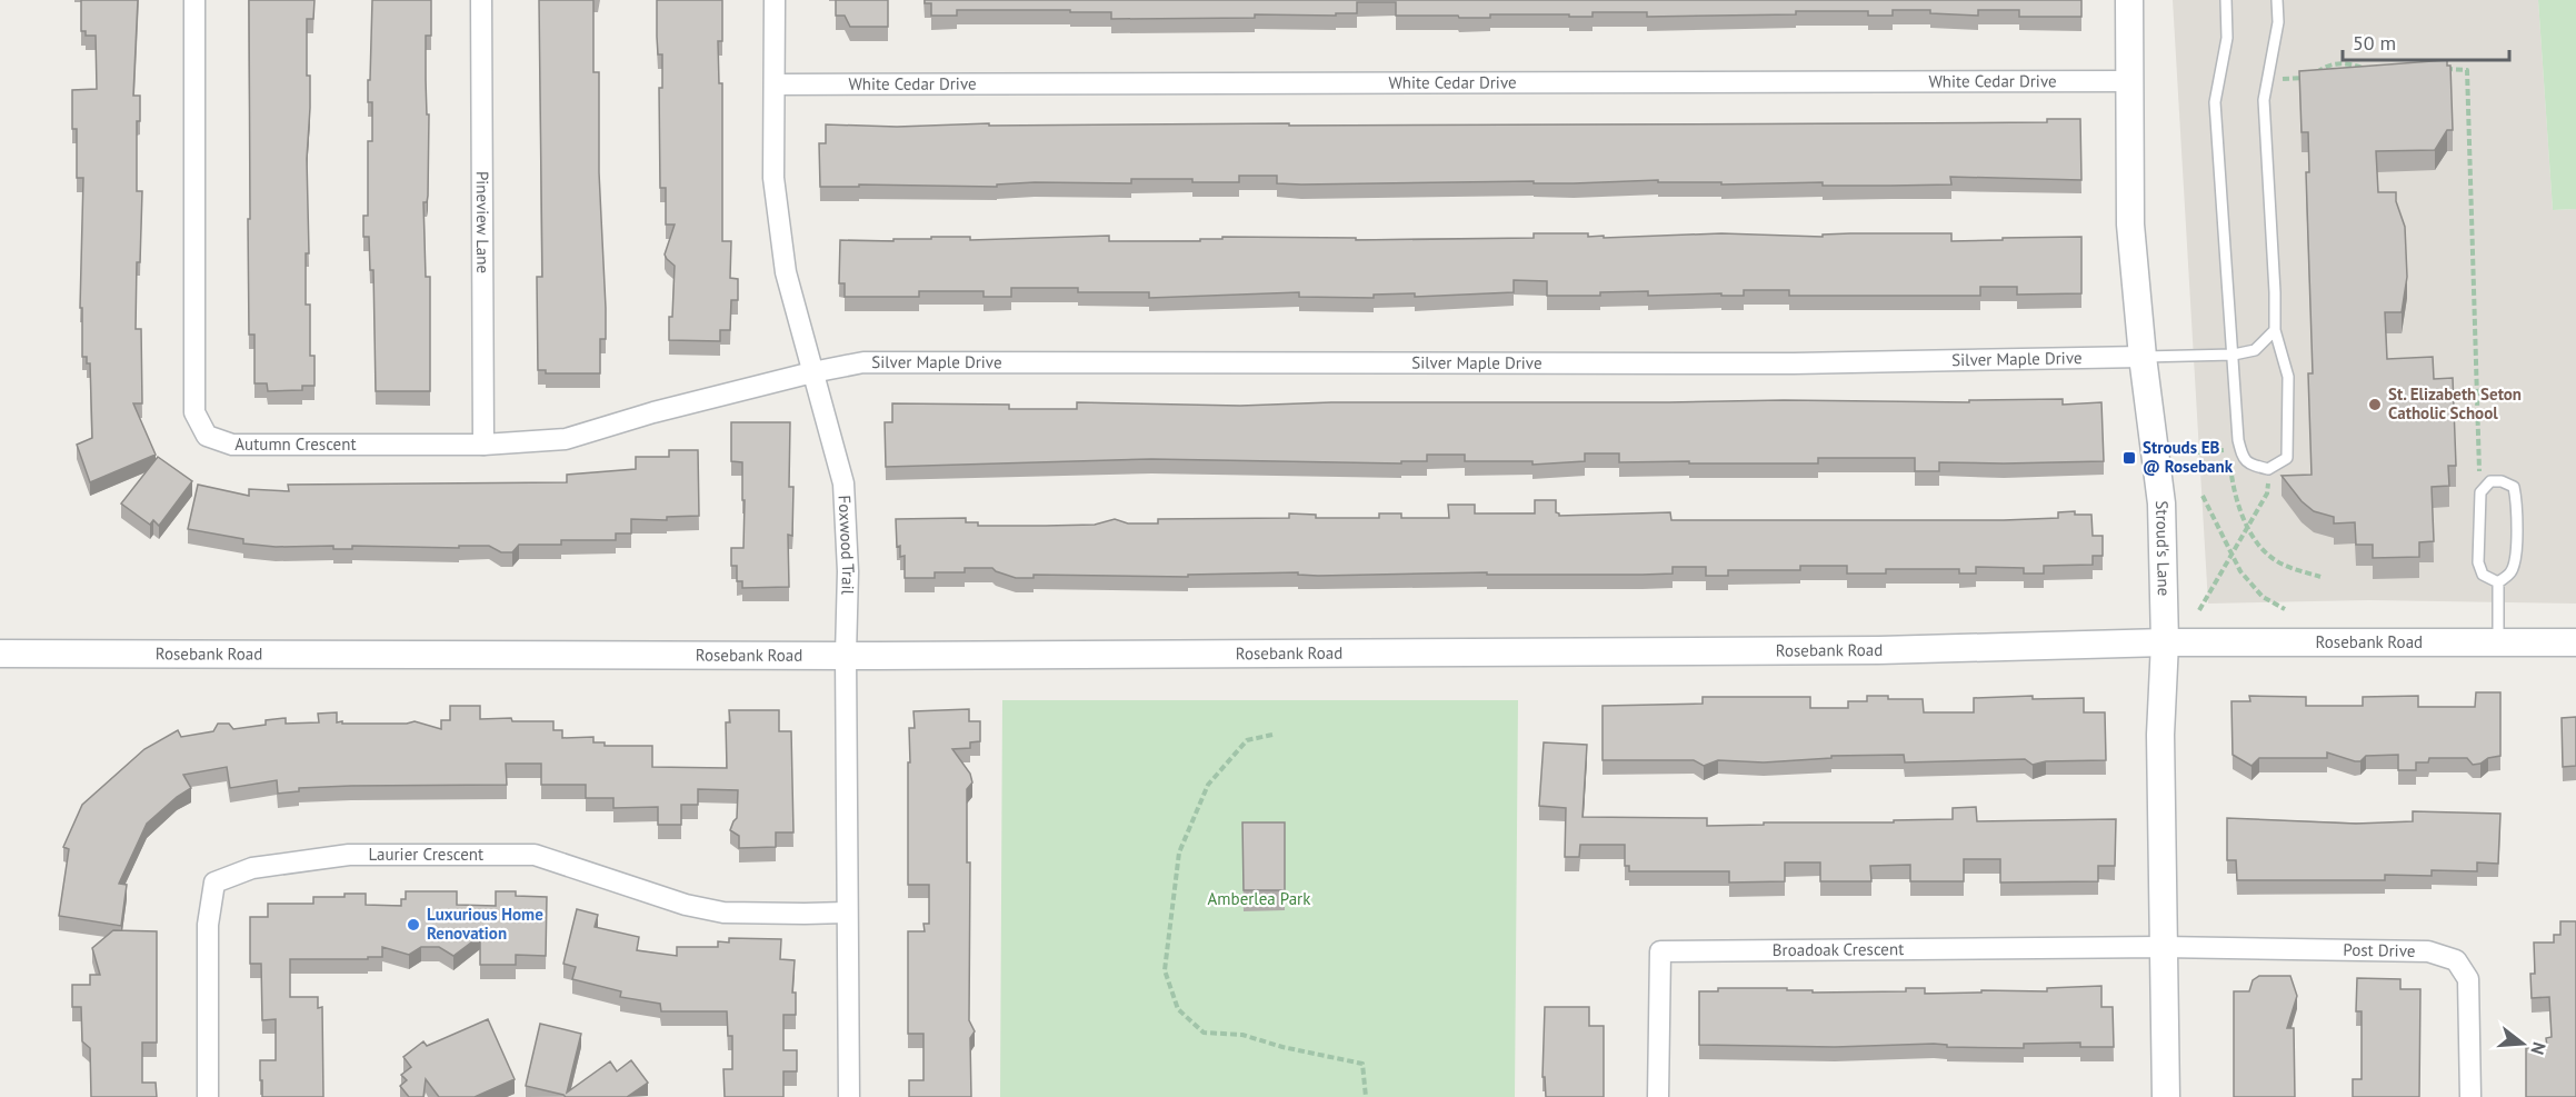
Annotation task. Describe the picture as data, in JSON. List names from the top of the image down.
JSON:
{
  "streets": {
    "street": [
      "White Cedar Drive",
      "Pineview Lane",
      "Silver Maple Drive",
      "Autumn Crescent",
      "Foxwood Trail",
      "Stroud's Lane",
      "Rosebank Road",
      "Laurier Crescent",
      "Broadoak Crescent",
      "Post Drive"
    ]
  },
  "crossings": [
    ["White Cedar Drive", "Foxwood Trail"],
    ["White Cedar Drive", "Stroud's Lane"],
    ["Pineview Lane", "Autumn Crescent"],
    ["Silver Maple Drive", "Autumn Crescent"],
    ["Silver Maple Drive", "Foxwood Trail"],
    ["Silver Maple Drive", "Stroud's Lane"],
    ["Autumn Crescent", "Foxwood Trail"],
    ["Foxwood Trail", "Rosebank Road"],
    ["Foxwood Trail", "Laurier Crescent"],
    ["Stroud's Lane", "Rosebank Road"],
    ["Stroud's Lane", "Broadoak Crescent"],
    ["Stroud's Lane", "Post Drive"],
    ["Broadoak Crescent", "Post Drive"]
  ],
  "parks": ["Amberlea Park"],
  "places": {
    "other": ["St. Elizabeth Seton Catholic School", "Luxurious Home Renovation"],
    "transit": ["Strouds EB @ Rosebank"]
  },
  "scale_bar": "50 m",
  "north": "right"
}
